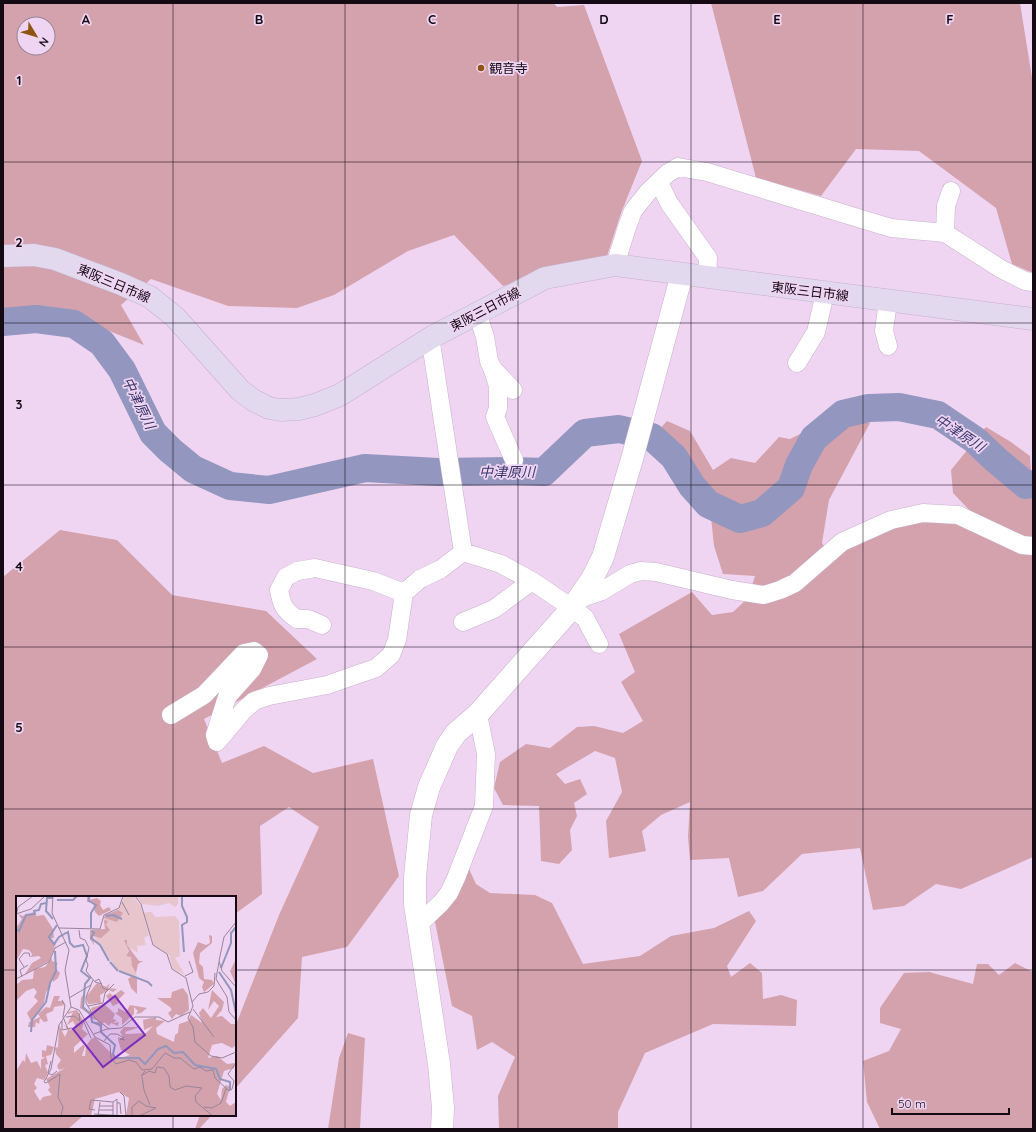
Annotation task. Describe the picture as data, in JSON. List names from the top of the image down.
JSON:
{
  "streets": {
    "main road": ["東阪三日市線"]
  },
  "water": ["中津原川"],
  "places": ["観音寺"],
  "scale_bar": "50 m",
  "north": "bottom right",
  "grid": {
    "columns": [
      "A",
      "B",
      "C",
      "D",
      "E",
      "F"
    ],
    "rows": [
      "1",
      "2",
      "3",
      "4",
      "5"
    ]
  }
}
